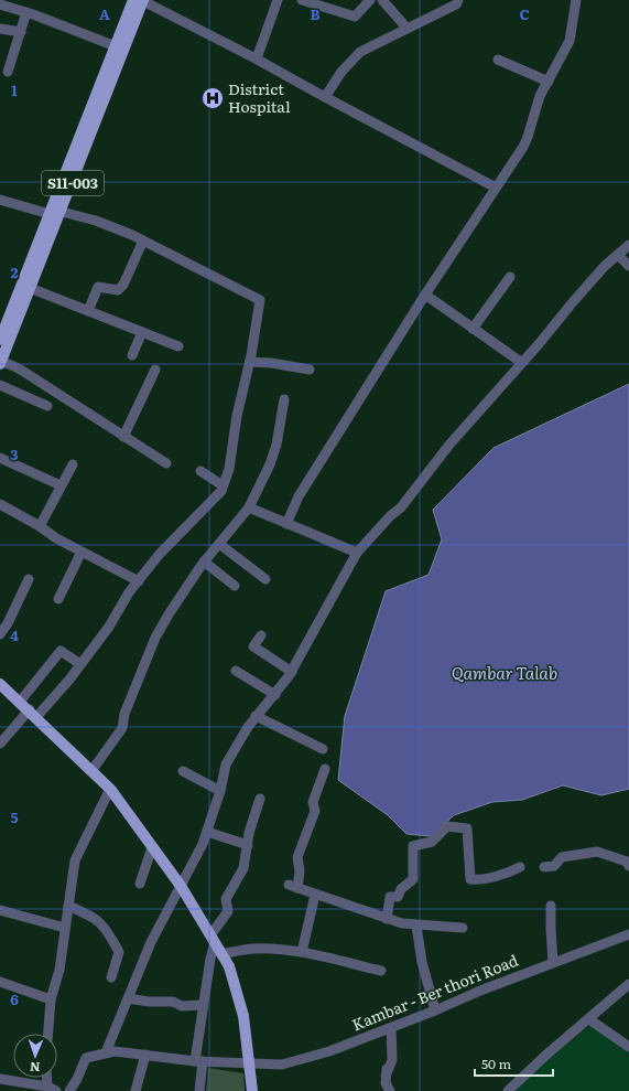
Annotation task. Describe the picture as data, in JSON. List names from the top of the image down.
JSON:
{
  "streets": {
    "main road": ["S11-003"],
    "street": ["Kambar - Ber thori Road"]
  },
  "water": ["Qambar Talab"],
  "places": {
    "hospital": ["District Hospital"]
  },
  "scale_bar": "50 m",
  "north": "bottom",
  "grid": {
    "columns": ["A", "B", "C"],
    "rows": [
      "1",
      "2",
      "3",
      "4",
      "5",
      "6"
    ]
  }
}
